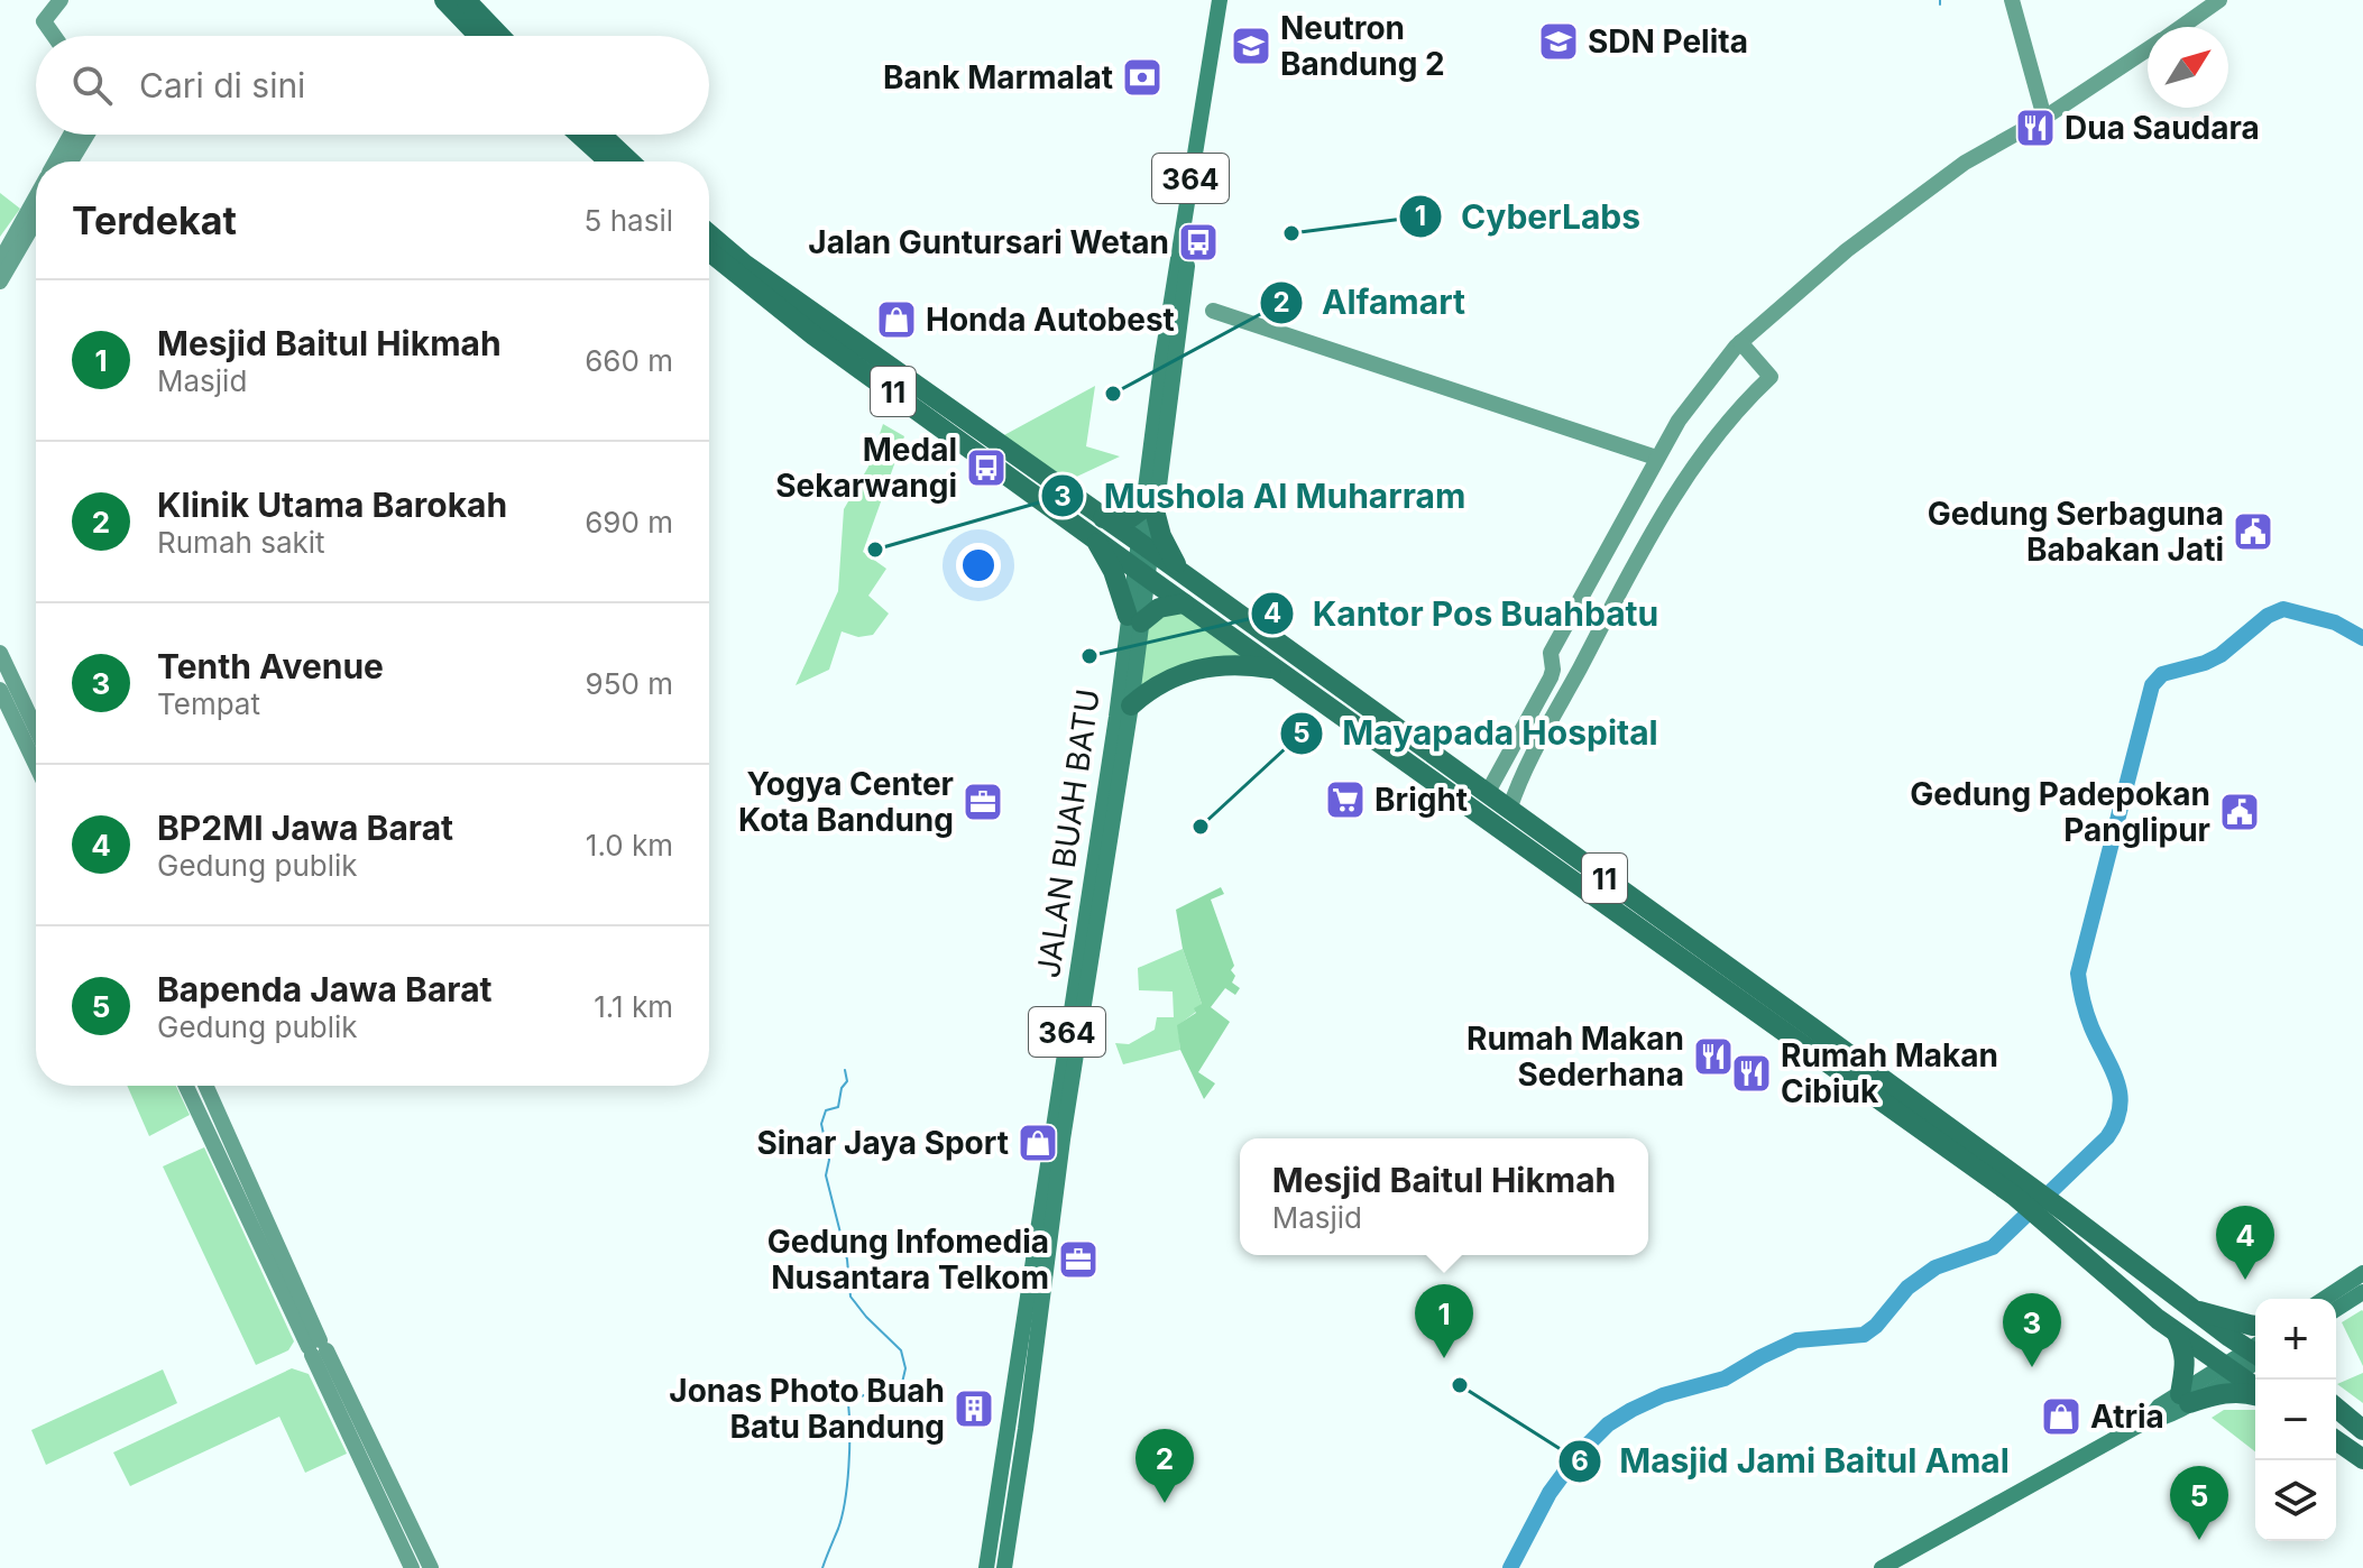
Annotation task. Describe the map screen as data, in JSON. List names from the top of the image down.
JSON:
{
  "streets": {
    "highway": ["11"],
    "main road": ["364", "JALAN BUAH BATU"]
  },
  "crossings": [
    ["11", "JALAN BUAH BATU"]
  ],
  "places": {
    "school or university": ["SDN Pelita", "Neutron Bandung 2"],
    "bank": ["Bank Marmalat"],
    "restaurant": ["Dua Saudara", "Rumah Makan Sederhana", "Rumah Makan Cibiuk"],
    "other": [
      "CyberLabs",
      "Alfamart",
      "Mushola Al Muharram",
      "Kantor Pos Buahbatu",
      "Mayapada Hospital",
      "Masjid Jami Baitul Amal"
    ],
    "bus stop": ["Jalan Guntursari Wetan", "Medal Sekarwangi"],
    "shop": ["Honda Autobest", "Sinar Jaya Sport", "Atria"],
    "public building": ["Gedung Serbaguna Babakan Jati", "Gedung Padepokan Panglipur"],
    "supermarket": ["Bright"],
    "office": ["Yogya Center Kota Bandung", "Gedung Infomedia Nusantara Telkom"],
    "building": ["Jonas Photo Buah Batu Bandung"]
  },
  "north": "top right",
  "page": {
    "search": "Cari di sini",
    "heading": ["Terdekat", "5 hasil"],
    "list": [
      {
        "mark": "1",
        "name": "Mesjid Baitul Hikmah",
        "note": "Masjid",
        "value": "660 m"
      },
      {
        "mark": "2",
        "name": "Klinik Utama Barokah",
        "note": "Rumah sakit",
        "value": "690 m"
      },
      {
        "mark": "3",
        "name": "Tenth Avenue",
        "note": "Tempat",
        "value": "950 m"
      },
      {
        "mark": "4",
        "name": "BP2MI Jawa Barat",
        "note": "Gedung publik",
        "value": "1.0 km"
      },
      {
        "mark": "5",
        "name": "Bapenda Jawa Barat",
        "note": "Gedung publik",
        "value": "1.1 km"
      }
    ],
    "popup": ["Mesjid Baitul Hikmah", "Masjid"],
    "pins": [
      "4",
      "1",
      "3",
      "2",
      "5"
    ],
    "map_buttons": ["+", "−"]
  }
}
